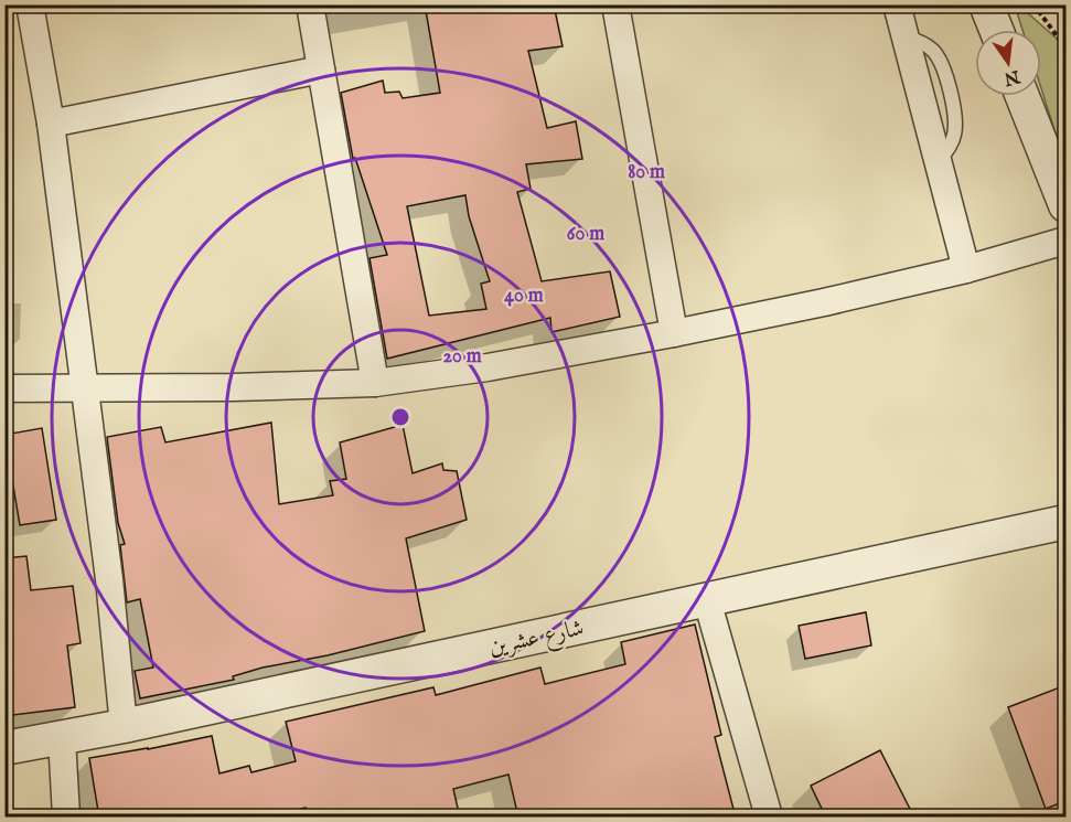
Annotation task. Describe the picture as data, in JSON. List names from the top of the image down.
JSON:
{
  "streets": {
    "street": ["شارع عشرين"]
  },
  "north": "bottom",
  "rings": [
    "80 m",
    "60 m",
    "40 m",
    "20 m"
  ]
}
